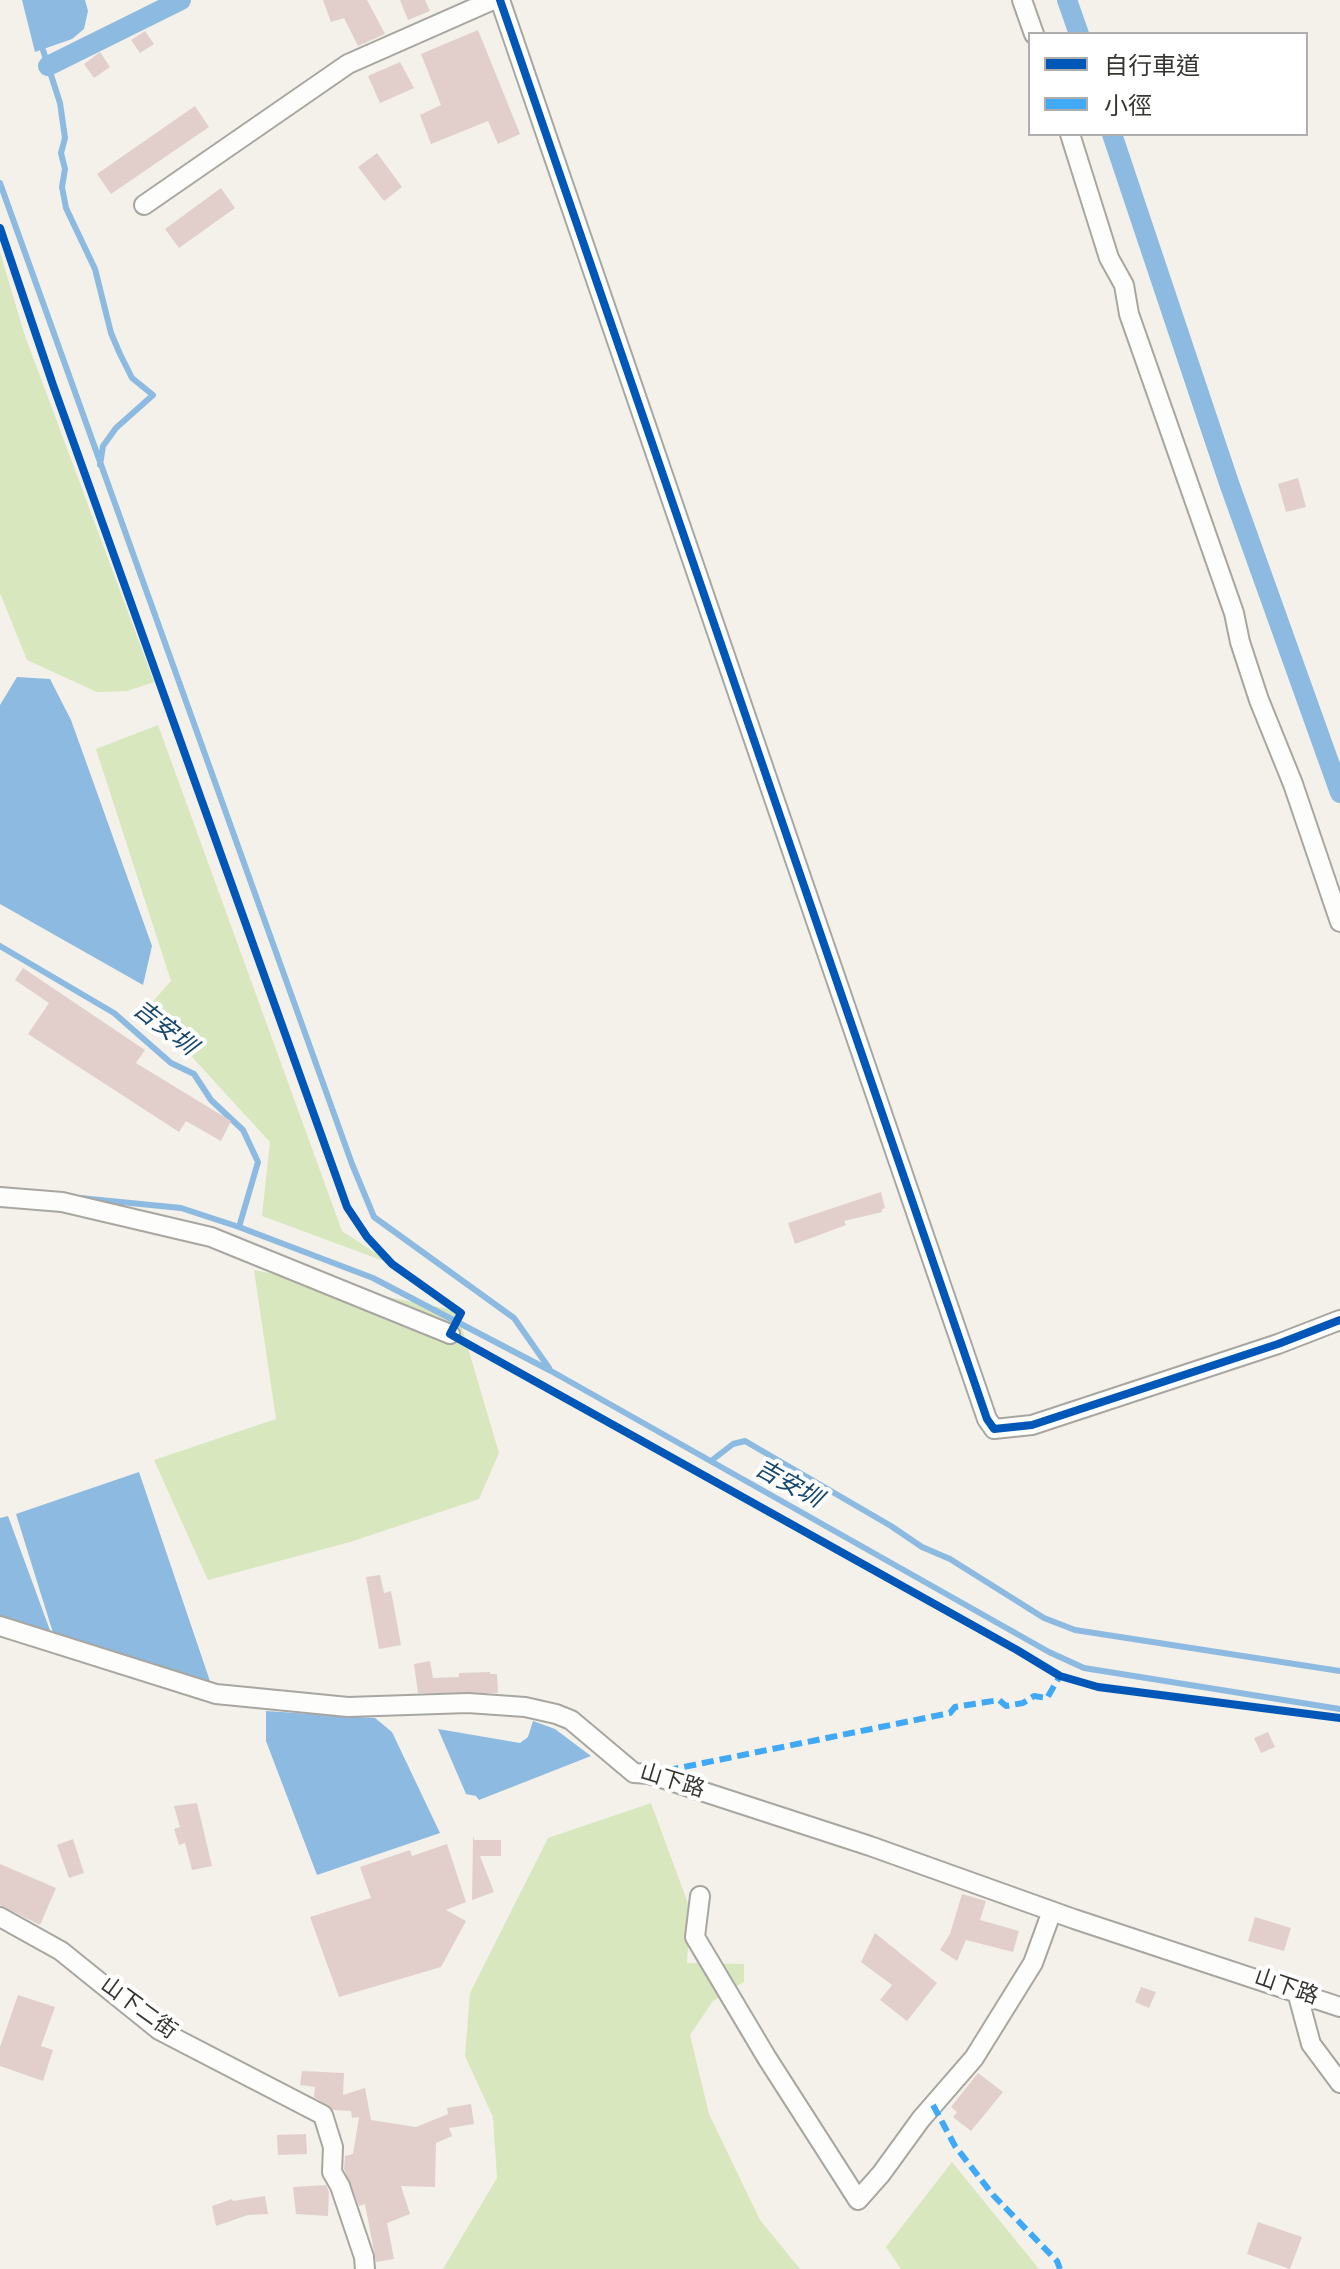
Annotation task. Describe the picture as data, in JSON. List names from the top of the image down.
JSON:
{
  "streets": {
    "street": ["山下路", "山下二街"]
  },
  "water": ["吉安圳"],
  "legend": ["自行車道", "小徑"]
}
